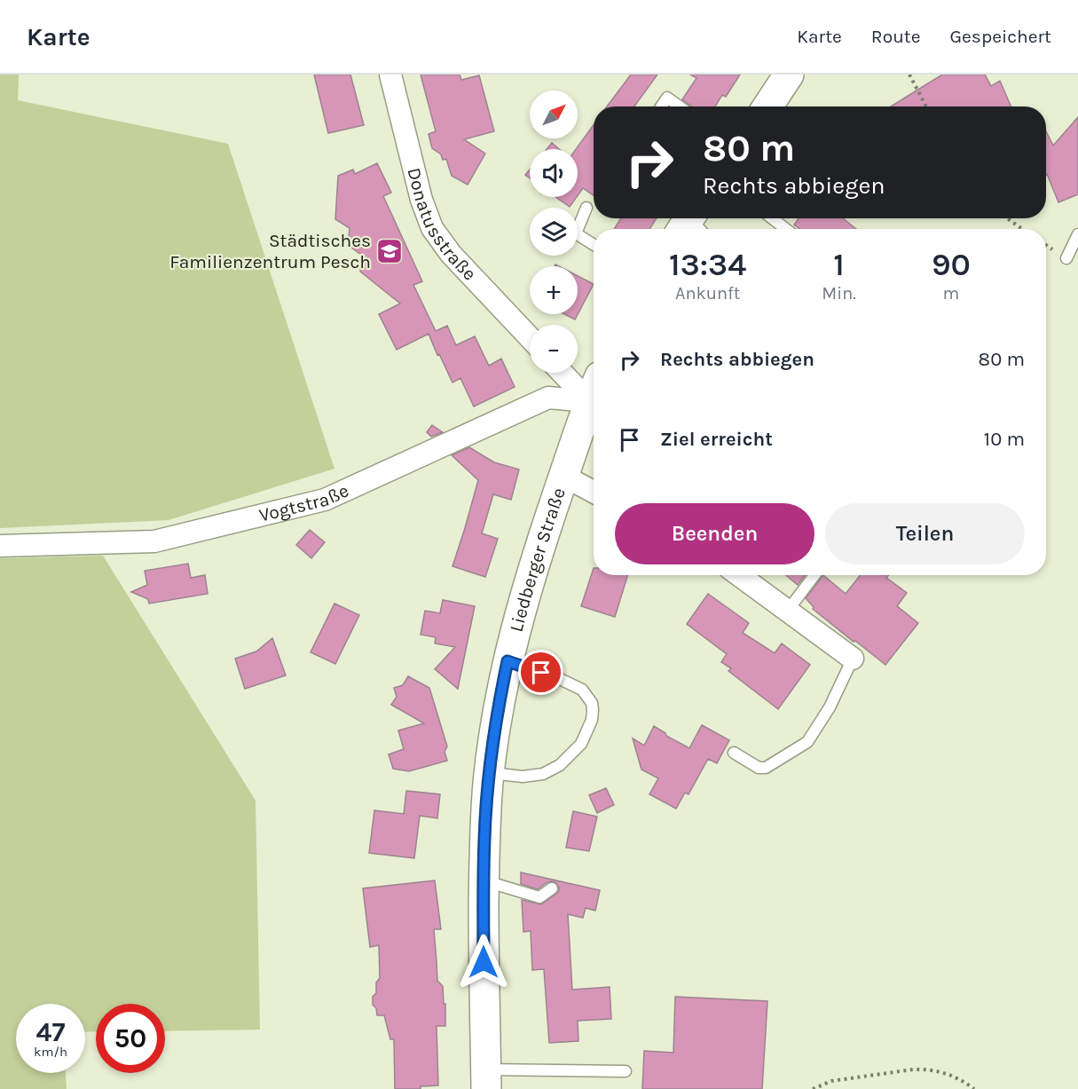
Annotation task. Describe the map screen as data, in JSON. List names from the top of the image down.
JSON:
{
  "streets": {
    "main road": ["Liedberger Straße"],
    "street": ["Donatusstraße", "Vogtstraße"]
  },
  "places": {
    "school or university": ["Städtisches Familienzentrum Pesch"]
  },
  "north": "top right",
  "page": {
    "header": "Karte",
    "nav": ["Karte", "Route", "Gespeichert"],
    "map_buttons": ["+", "−"],
    "turn": ["80 m", "Rechts abbiegen"],
    "eta": [
      "13:34",
      "Ankunft",
      "1",
      "Min.",
      "90",
      "m"
    ],
    "list": [
      {
        "name": "Rechts abbiegen",
        "value": "80 m"
      },
      {
        "name": "Ziel erreicht",
        "value": "10 m"
      }
    ],
    "buttons": ["Beenden", "Teilen"],
    "speed": "47 km/h",
    "limit": "50"
  }
}
